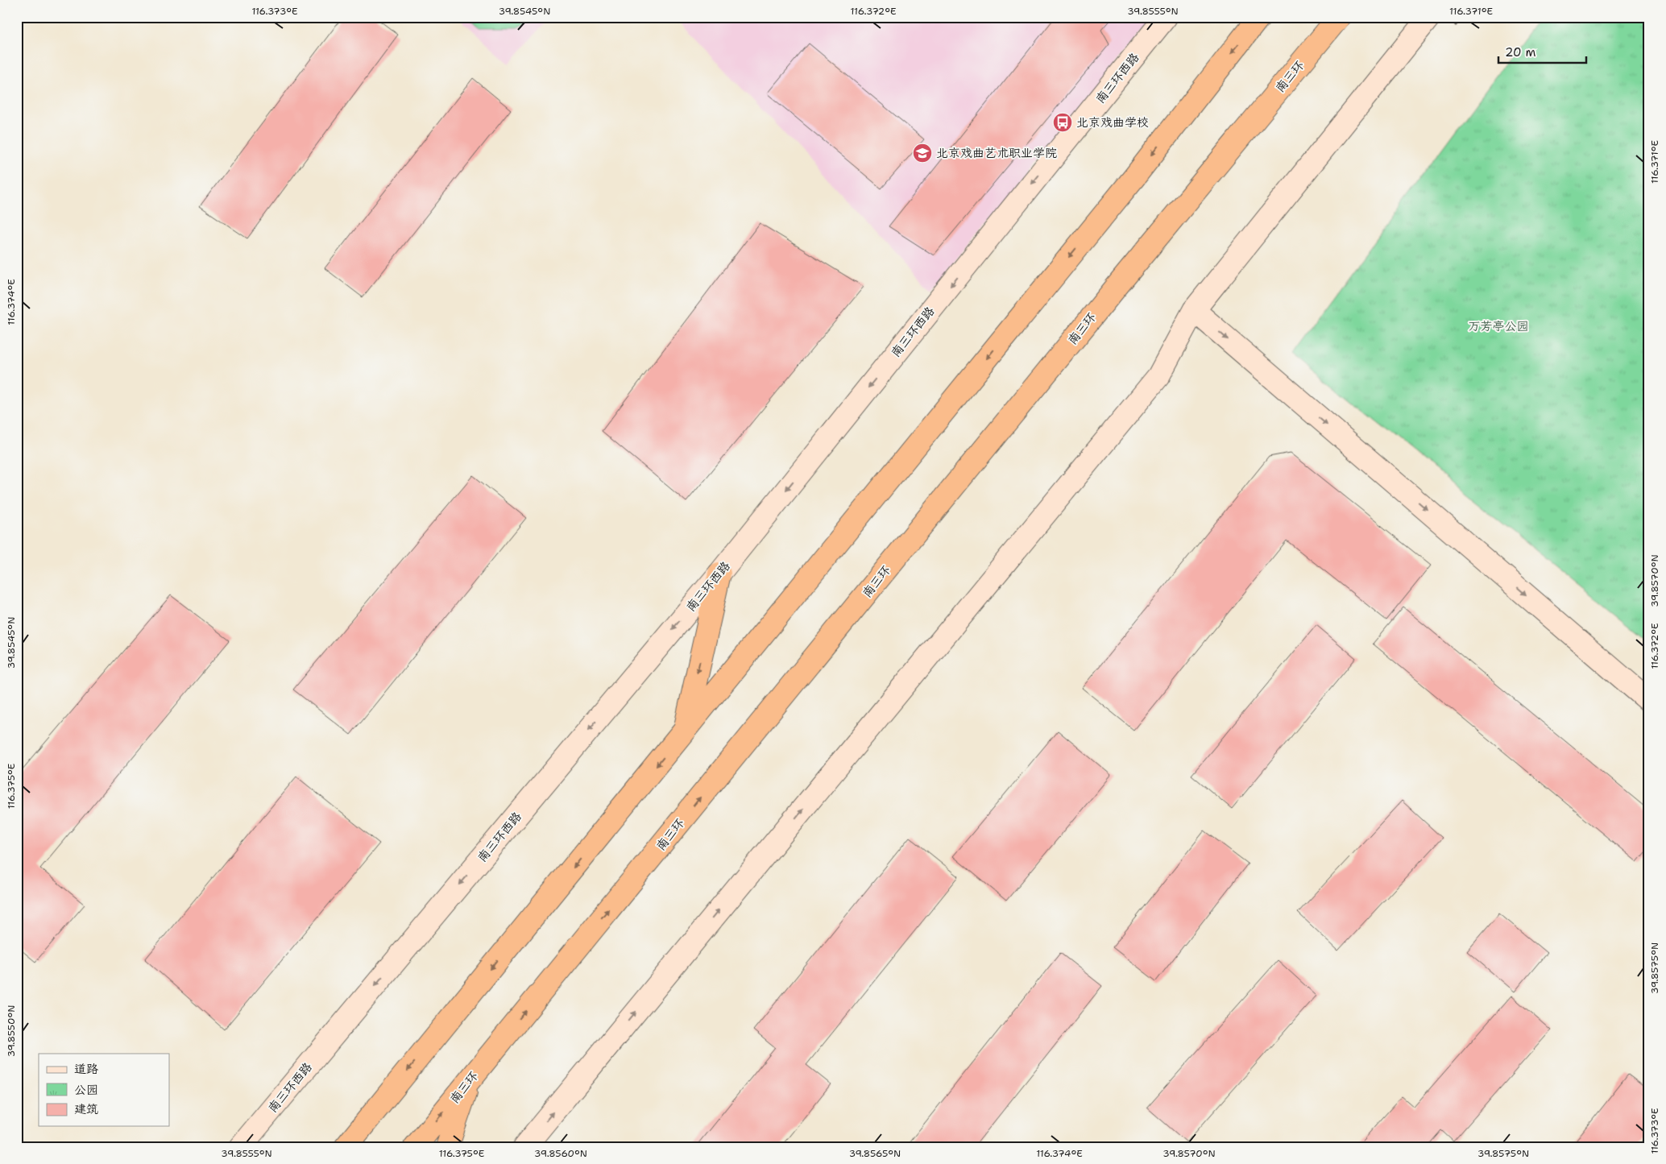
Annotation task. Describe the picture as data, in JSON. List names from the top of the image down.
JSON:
{
  "streets": {
    "highway": ["南三环"],
    "street": ["南三环西路"]
  },
  "one_way": ["南三环西路"],
  "parks": ["万芳亭公园"],
  "places": {
    "bus stop": ["北京戏曲学校"],
    "school or university": ["北京戏曲艺术职业学院"]
  },
  "legend": ["道路", "公园", "建筑"],
  "scale_bar": "20 m",
  "coordinates": [
    "116.373°E",
    "39.8545°N",
    "116.372°E",
    "39.8555°N",
    "116.371°E",
    "116.374°E",
    "39.8570°N",
    "116.375°E",
    "39.8575°N",
    "39.8550°N",
    "39.8560°N",
    "39.8565°N"
  ]
}
